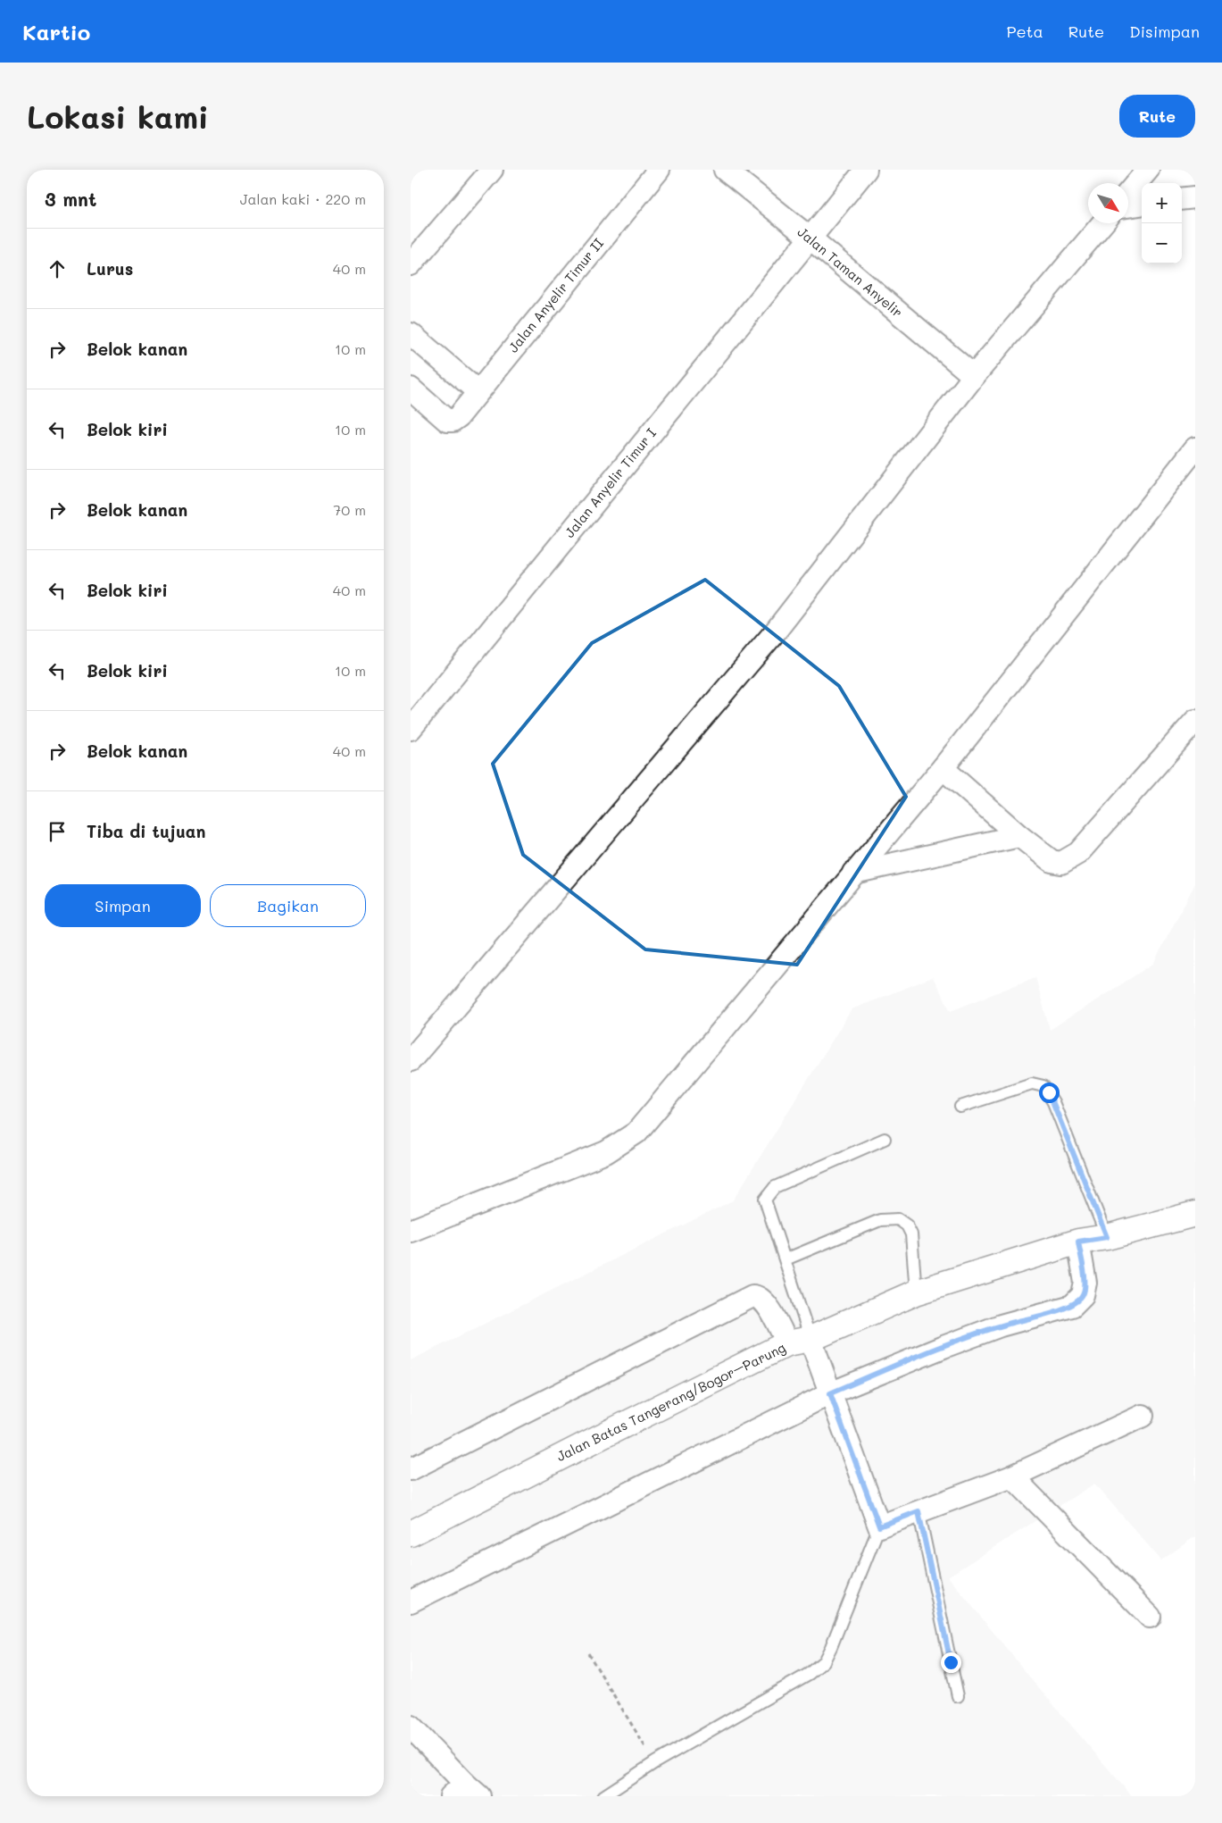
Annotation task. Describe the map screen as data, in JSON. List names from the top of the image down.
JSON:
{
  "streets": {
    "main road": ["Jalan Batas Tangerang/Bogor–Parung"],
    "street": ["Jalan Taman Anyelir", "Jalan Anyelir Timur II", "Jalan Anyelir Timur I"]
  },
  "crossings": [
    ["Jalan Taman Anyelir", "Jalan Anyelir Timur I"]
  ],
  "north": "bottom right",
  "page": {
    "header": "Kartio",
    "nav": ["Peta", "Rute", "Disimpan"],
    "buttons": [
      "Rute",
      ["Simpan", "Bagikan"]
    ],
    "title": "Lokasi kami",
    "heading": ["3 mnt", "Jalan kaki · 220 m"],
    "map_buttons": ["+", "−"],
    "list": [
      ["Lurus", "40 m"],
      ["Belok kanan", "10 m"],
      ["Belok kiri", "10 m"],
      ["Belok kanan", "70 m"],
      ["Belok kiri", "40 m"],
      ["Belok kiri", "10 m"],
      ["Belok kanan", "40 m"],
      "Tiba di tujuan"
    ]
  }
}
